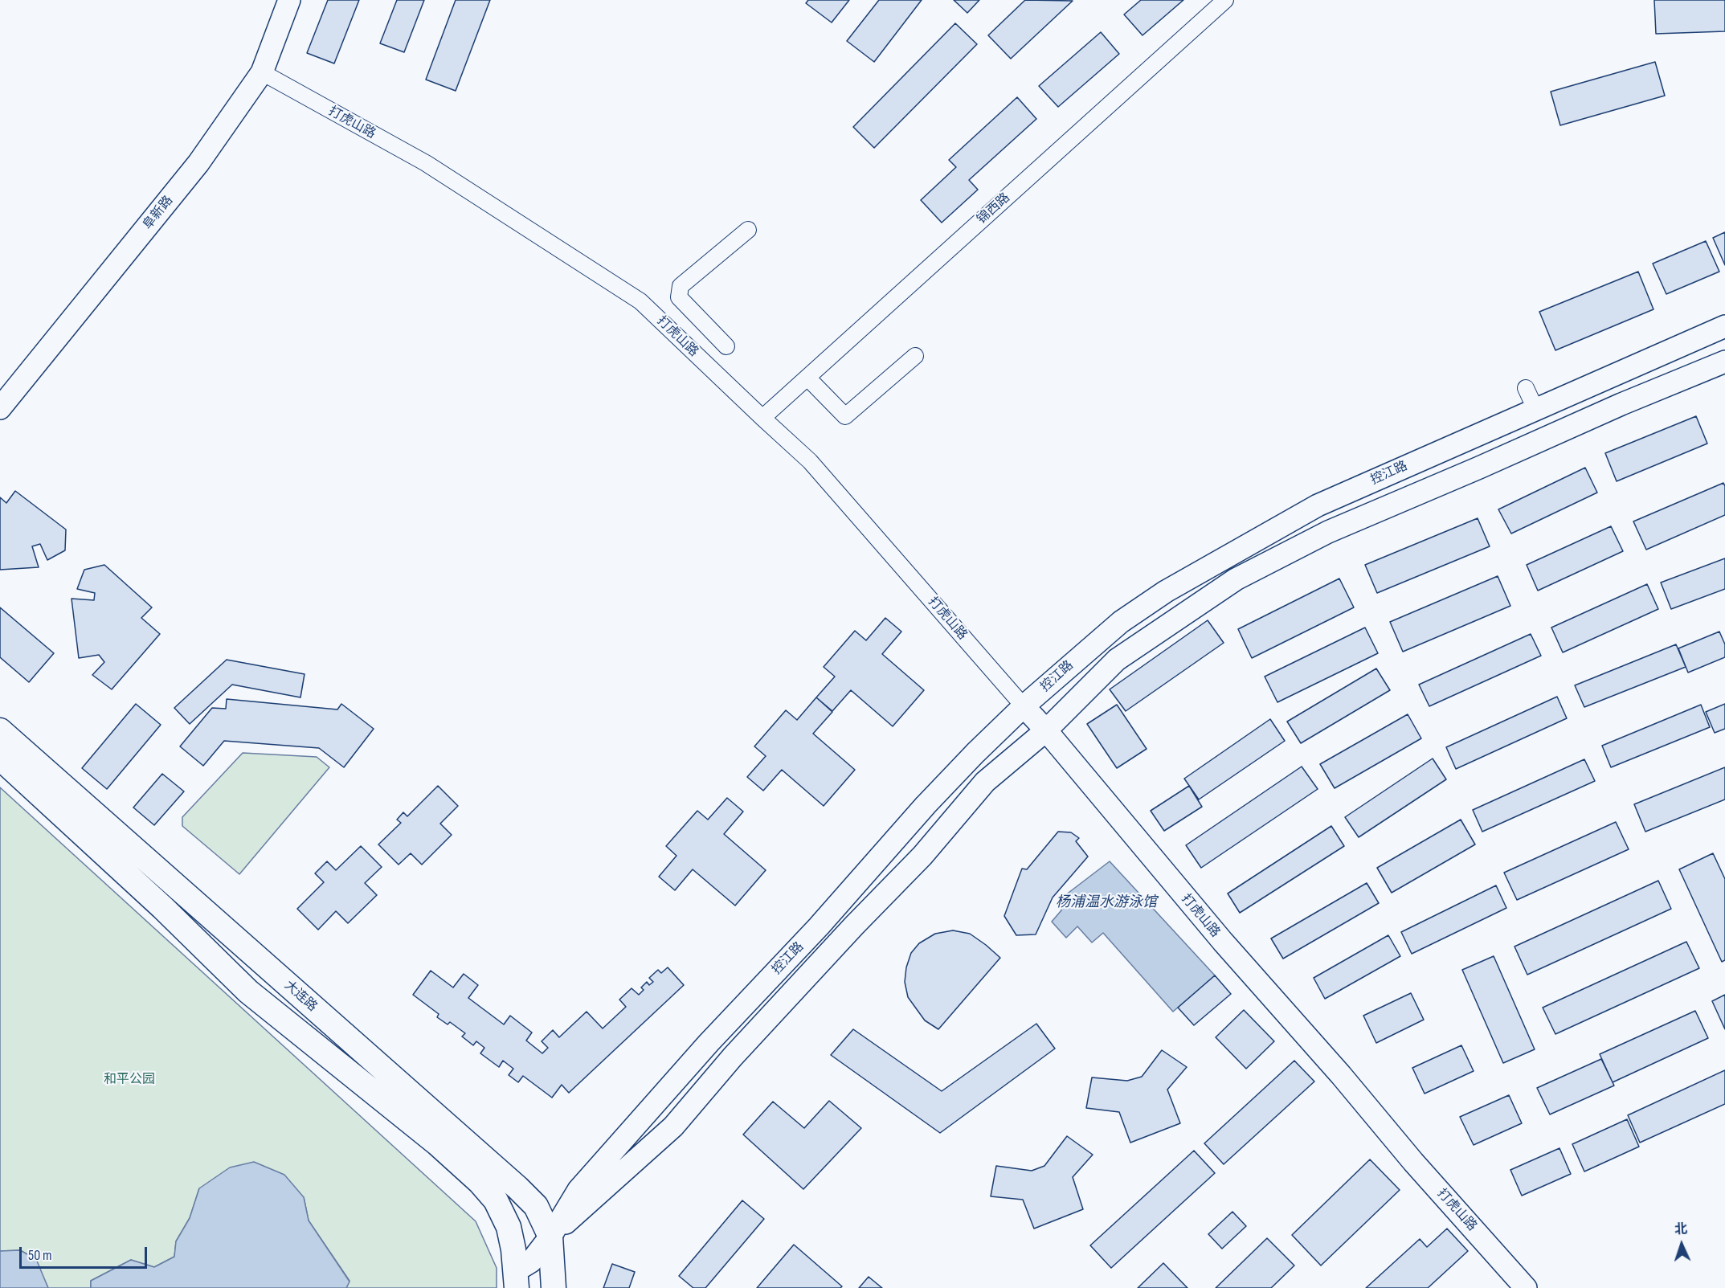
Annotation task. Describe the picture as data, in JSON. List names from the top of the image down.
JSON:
{
  "streets": {
    "main road": [
      "打虎山路",
      "阜新路",
      "控江路",
      "大连路"
    ],
    "street": ["锦西路"]
  },
  "crossings": [
    ["打虎山路", "锦西路"],
    ["打虎山路", "阜新路"],
    ["打虎山路", "控江路"],
    ["控江路", "大连路"]
  ],
  "water": ["杨浦温水游泳馆"],
  "parks": ["和平公园"],
  "scale_bar": "50 m",
  "north": "top"
}
